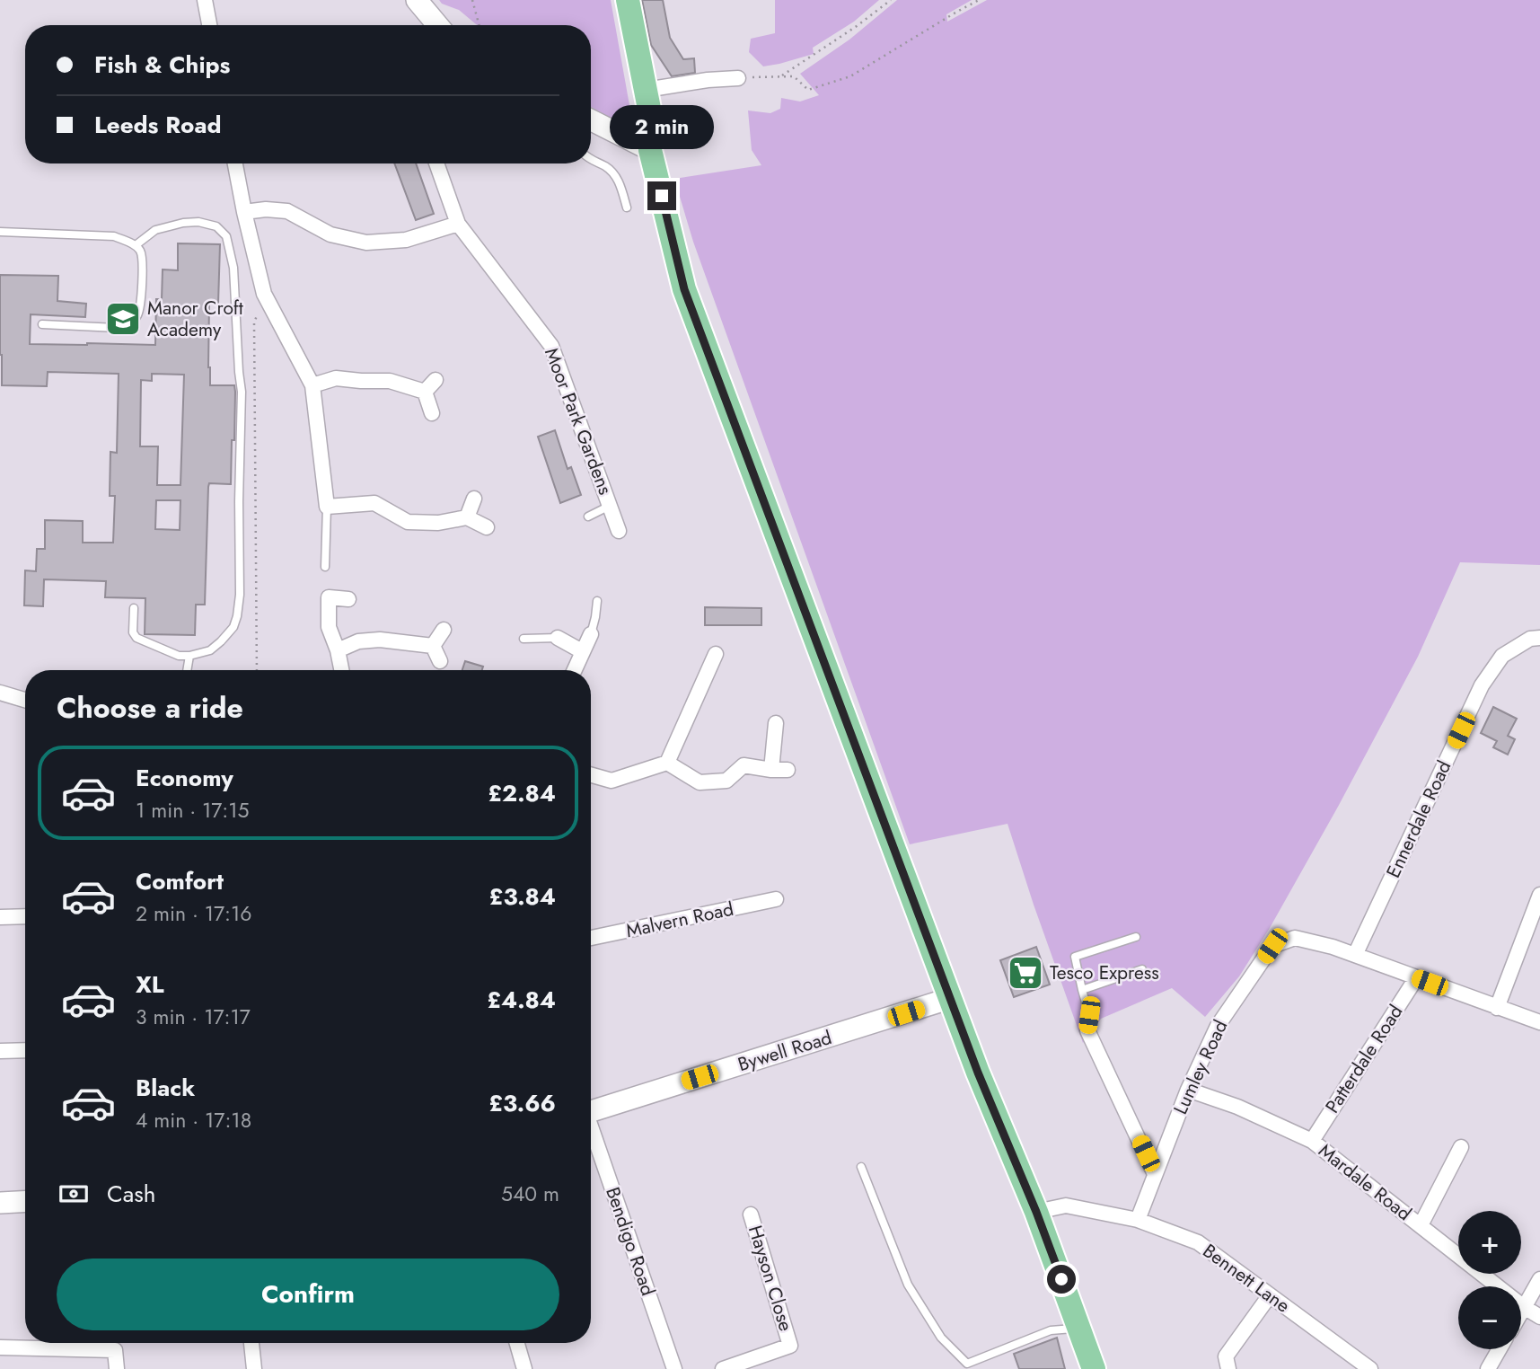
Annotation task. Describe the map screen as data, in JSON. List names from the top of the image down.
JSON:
{
  "streets": {
    "street": [
      "Moor Park Gardens",
      "Ennerdale Road",
      "Malvern Road",
      "Bywell Road",
      "Patterdale Road",
      "Lumley Road",
      "Mardale Road",
      "Bendigo Road",
      "Hayson Close",
      "Bennett Lane"
    ]
  },
  "crossings": [
    ["Ennerdale Road", "Lumley Road"],
    ["Patterdale Road", "Mardale Road"],
    ["Lumley Road", "Mardale Road"],
    ["Lumley Road", "Bennett Lane"]
  ],
  "places": {
    "school or university": ["Manor Croft Academy"],
    "supermarket": ["Tesco Express"]
  },
  "page": {
    "banner": ["Fish & Chips", "Leeds Road"],
    "bubble": "2 min",
    "heading": "Choose a ride",
    "list": [
      {
        "name": "Economy",
        "note": "1 min · 17:15",
        "value": "£2.84"
      },
      {
        "name": "Comfort",
        "note": "2 min · 17:16",
        "value": "£3.84"
      },
      {
        "name": "XL",
        "note": "3 min · 17:17",
        "value": "£4.84"
      },
      {
        "name": "Black",
        "note": "4 min · 17:18",
        "value": "£3.66"
      }
    ],
    "pay": ["Cash", "540 m"],
    "map_buttons": ["+", "−"],
    "buttons": "Confirm"
  }
}
